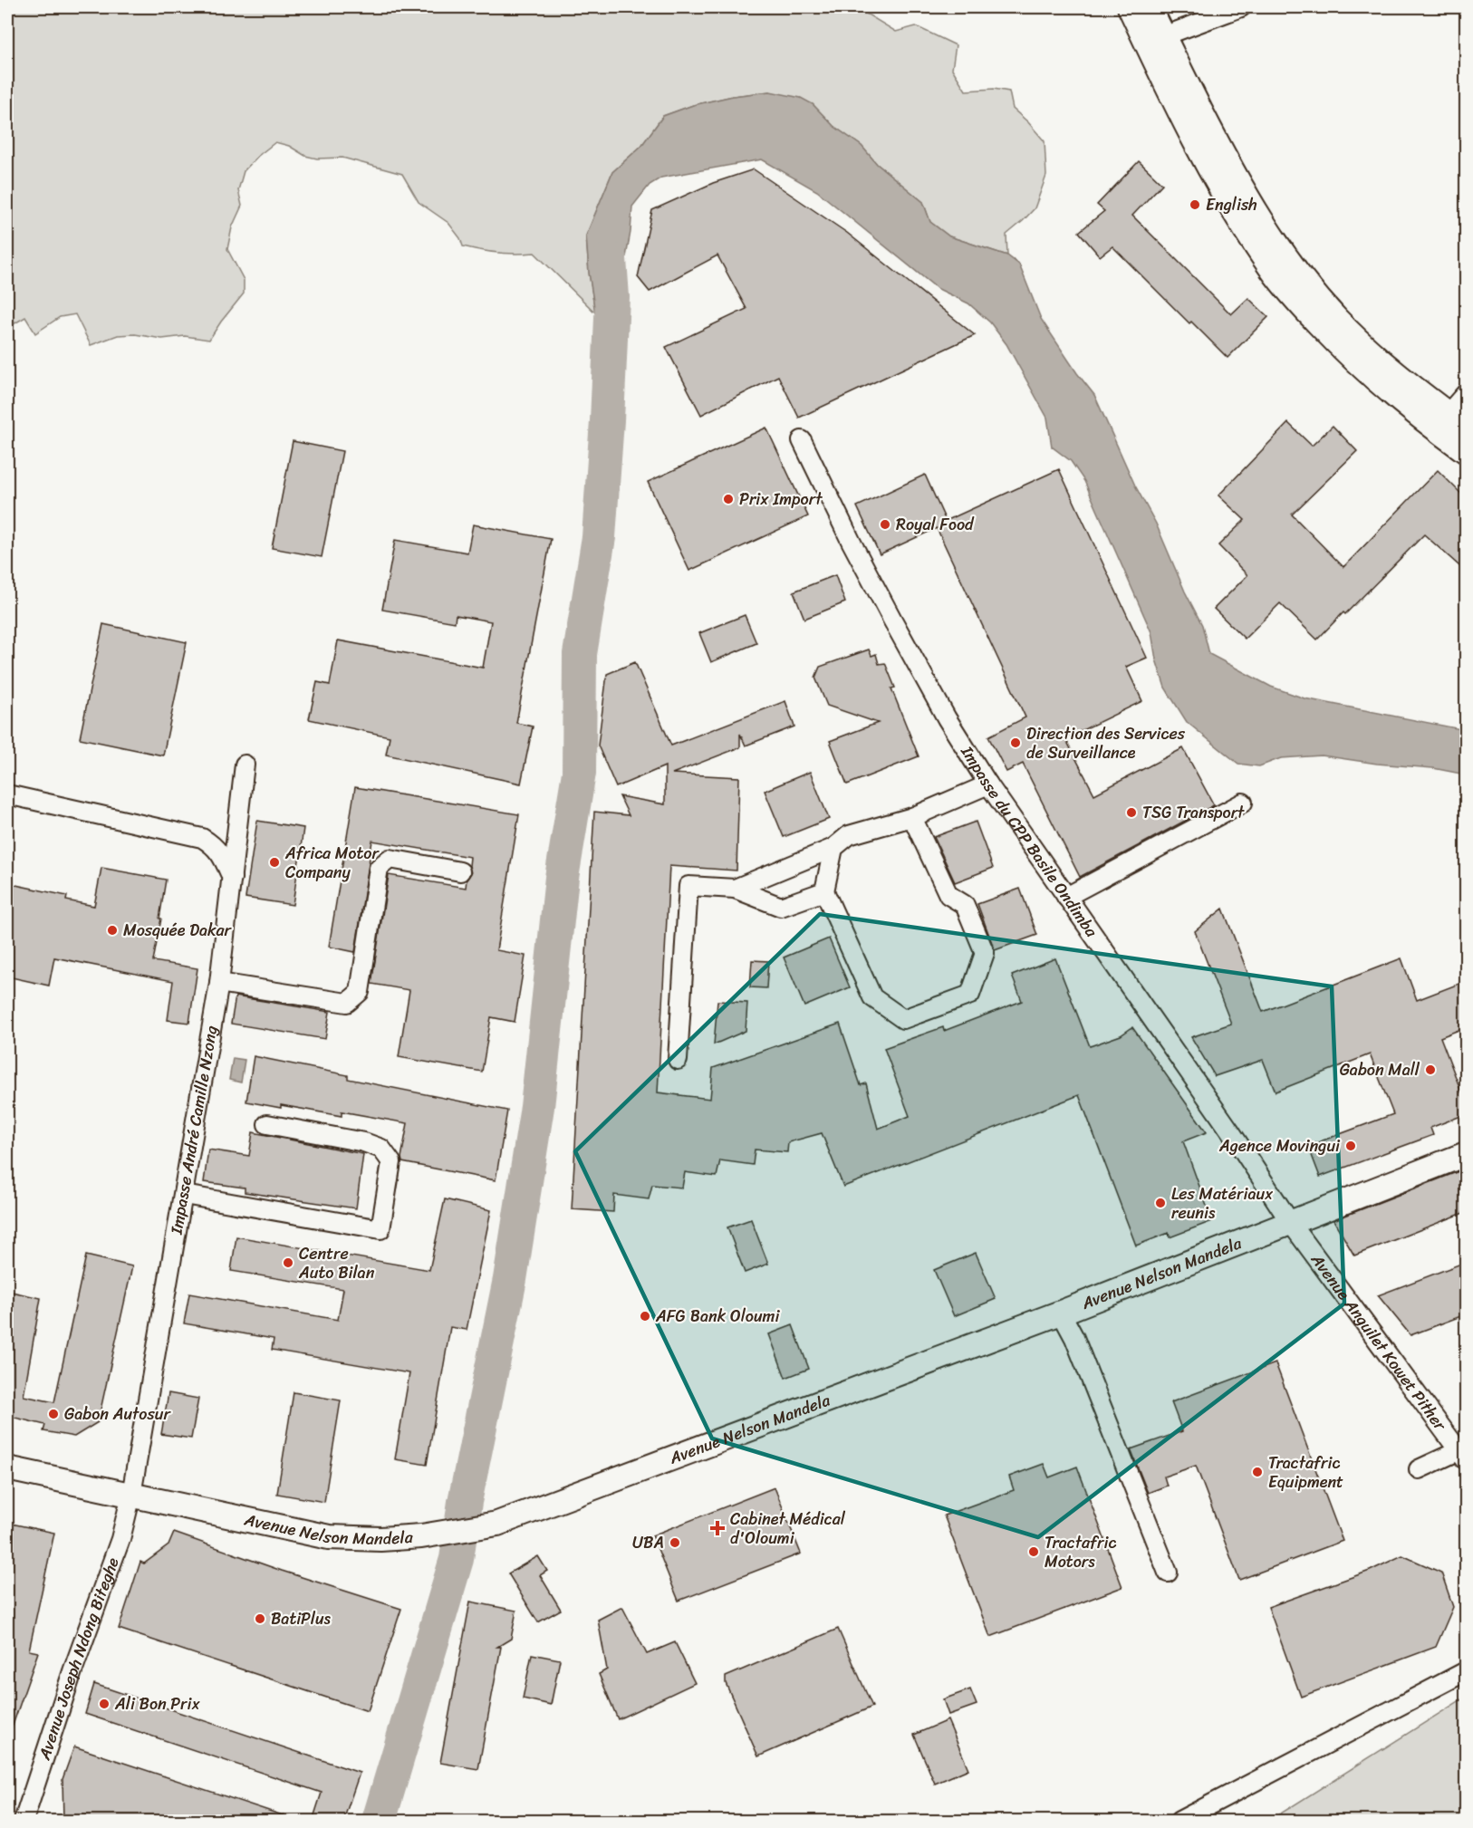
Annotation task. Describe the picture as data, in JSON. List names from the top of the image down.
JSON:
{
  "streets": {
    "main road": ["Avenue Nelson Mandela"],
    "street": [
      "Impasse du CPP Basile Ondimba",
      "Impasse André Camille Nzong",
      "Avenue Anguilet Kowet Pither",
      "Avenue Joseph Ndong Biteghe"
    ]
  },
  "crossings": [
    ["Impasse du CPP Basile Ondimba", "Avenue Nelson Mandela"],
    ["Impasse du CPP Basile Ondimba", "Avenue Anguilet Kowet Pither"],
    ["Impasse André Camille Nzong", "Avenue Nelson Mandela"],
    ["Impasse André Camille Nzong", "Avenue Joseph Ndong Biteghe"],
    ["Avenue Nelson Mandela", "Avenue Anguilet Kowet Pither"],
    ["Avenue Nelson Mandela", "Avenue Joseph Ndong Biteghe"]
  ],
  "places": {
    "other": [
      "English",
      "Prix Import",
      "Royal Food",
      "Direction des Services de Surveillance",
      "TSG Transport",
      "Africa Motor Company",
      "Mosquée Dakar",
      "Gabon Mall",
      "Agence Movingui",
      "Les Matériaux reunis",
      "Centre Auto Bilan",
      "AFG Bank Oloumi",
      "Gabon Autosur",
      "Tractafric Equipment",
      "UBA",
      "Tractafric Motors",
      "BatiPlus",
      "Ali Bon Prix"
    ],
    "health": ["Cabinet Médical d'Oloumi"]
  }
}
